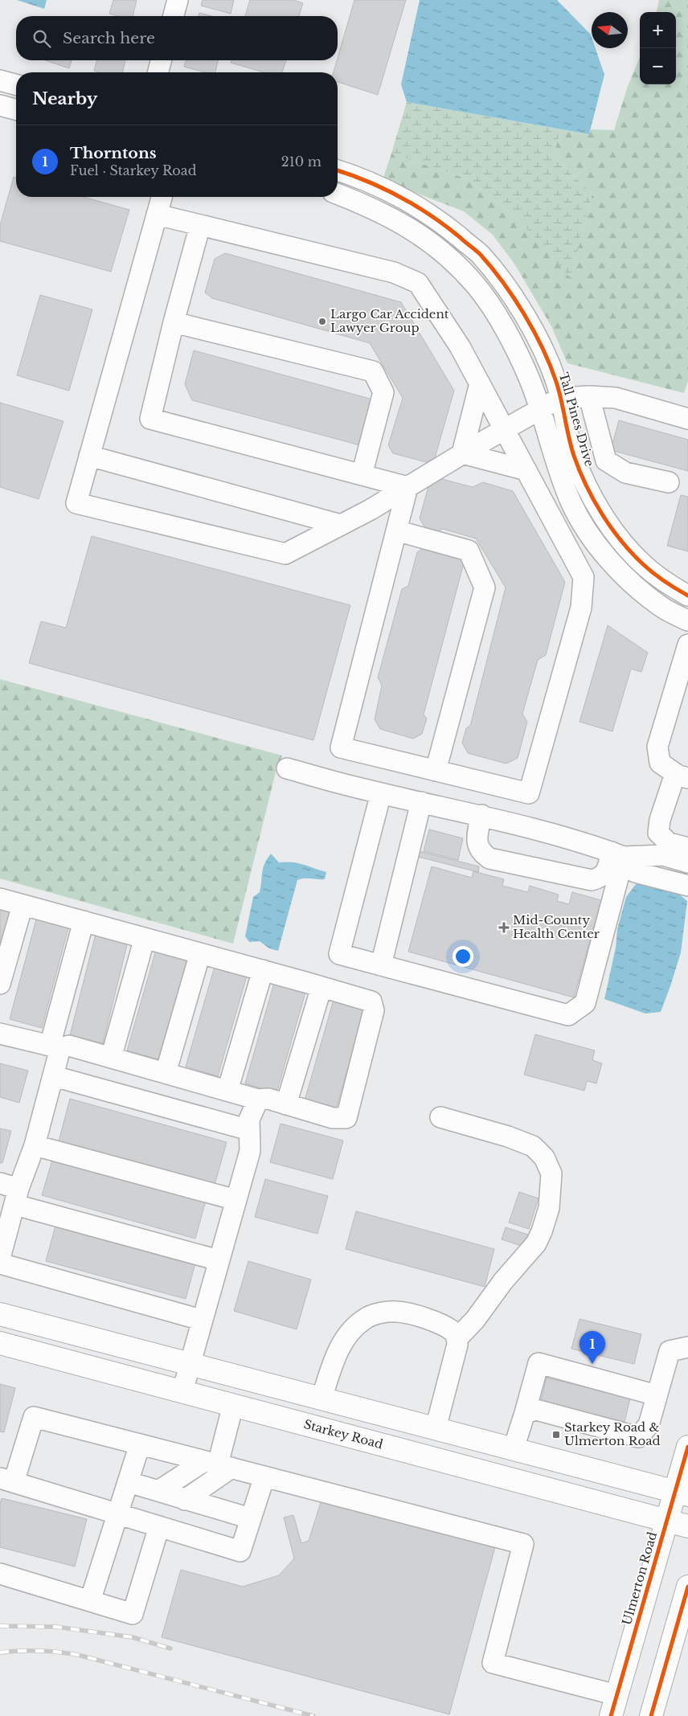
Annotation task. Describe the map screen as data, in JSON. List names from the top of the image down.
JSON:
{
  "streets": {
    "main road": ["Starkey Road", "Ulmerton Road"],
    "street": ["Tall Pines Drive"]
  },
  "crossings": [
    ["Starkey Road", "Ulmerton Road"]
  ],
  "places": {
    "other": ["Largo Car Accident Lawyer Group"],
    "health": ["Mid-County Health Center"],
    "transit": ["Starkey Road & Ulmerton Road"]
  },
  "north": "left",
  "page": {
    "map_buttons": ["+", "−"],
    "search": "Search here",
    "heading": "Nearby",
    "list": [
      {
        "mark": "1",
        "name": "Thorntons",
        "note": "Fuel · Starkey Road",
        "value": "210 m"
      }
    ],
    "pins": "1"
  }
}
